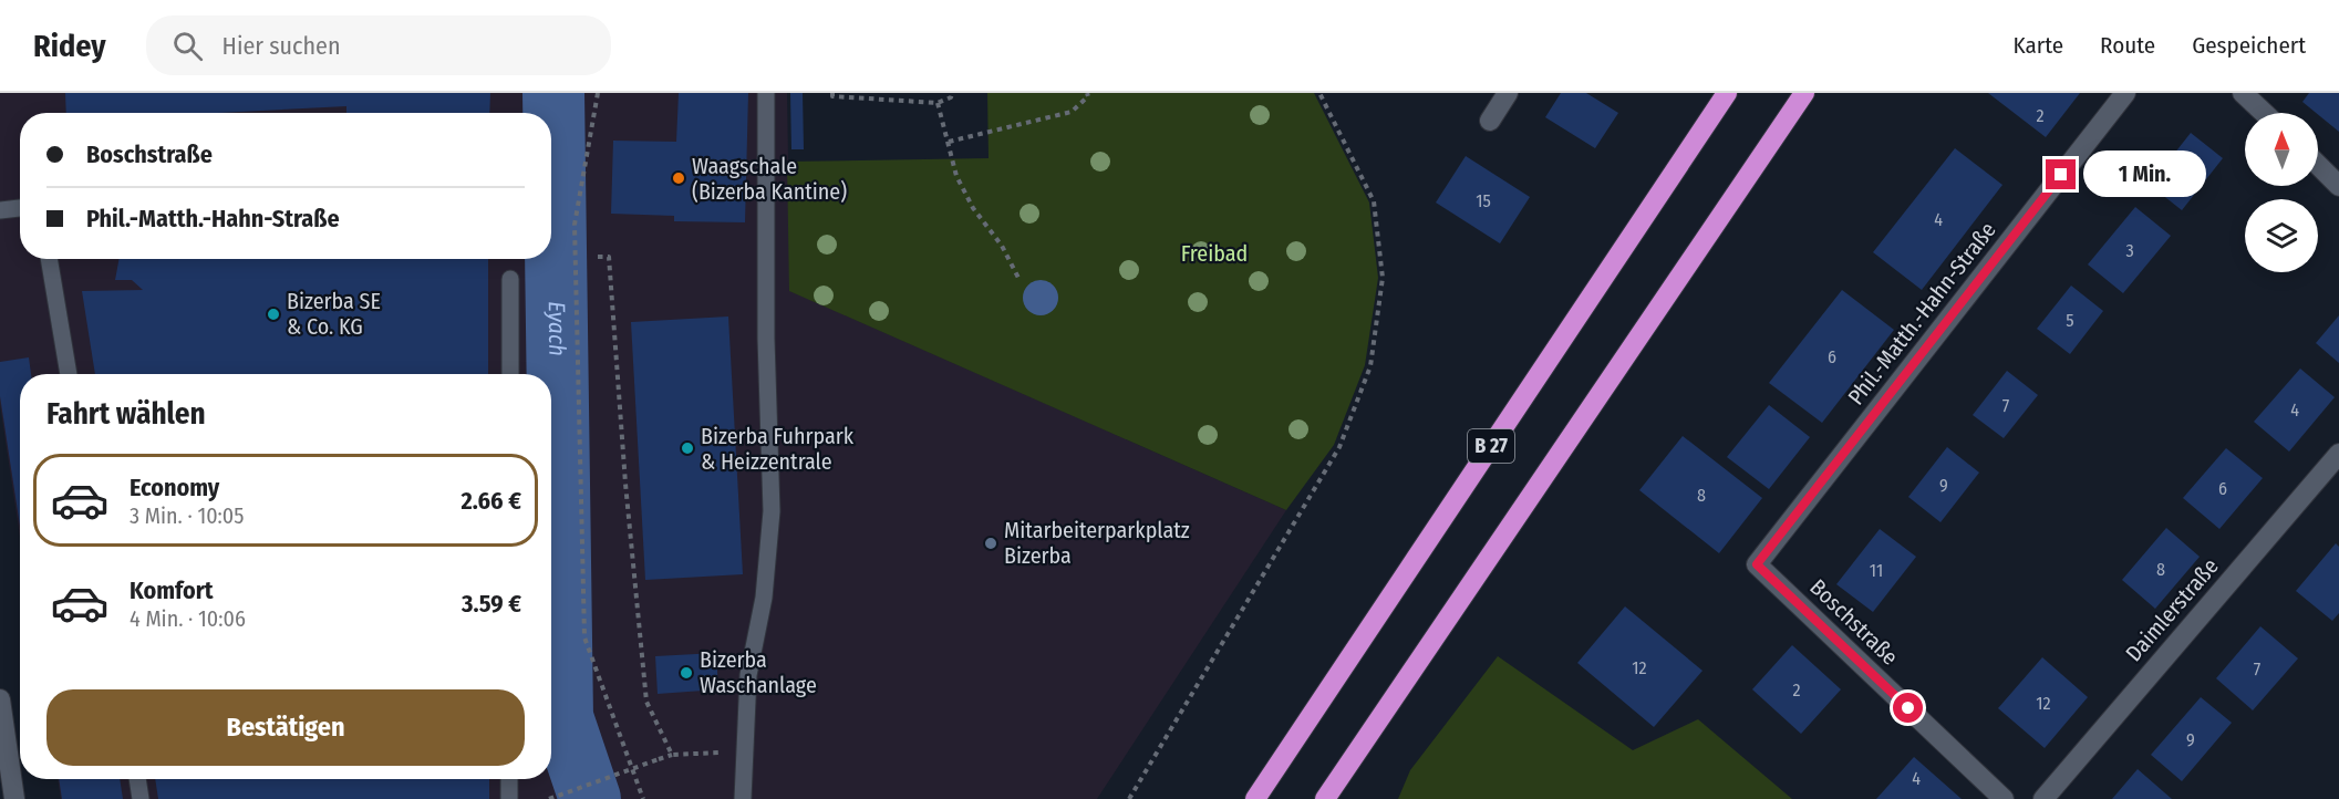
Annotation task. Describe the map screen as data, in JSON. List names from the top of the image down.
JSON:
{
  "streets": {
    "highway": ["B 27"],
    "street": ["Phil.-Matth.-Hahn-Straße", "Daimlerstraße", "Boschstraße"]
  },
  "crossings": [
    ["Phil.-Matth.-Hahn-Straße", "Boschstraße"]
  ],
  "water": ["Eyach"],
  "parks": ["Freibad"],
  "places": [
    "Waagschale (Bizerba Kantine)",
    "Bizerba SE & Co. KG",
    "Bizerba Fuhrpark & Heizzentrale",
    "Mitarbeiterparkplatz Bizerba",
    "Bizerba Waschanlage"
  ],
  "house_numbers": [
    "2",
    "15",
    "4",
    "3",
    "5",
    "6",
    "7",
    "4",
    "9",
    "6",
    "8",
    "8",
    "11",
    "12",
    "7",
    "2",
    "12",
    "9",
    "4"
  ],
  "north": "top",
  "page": {
    "header": "Ridey",
    "search": "Hier suchen",
    "nav": ["Karte", "Route", "Gespeichert"],
    "banner": ["Boschstraße", "Phil.-Matth.-Hahn-Straße"],
    "bubble": "1 Min.",
    "heading": "Fahrt wählen",
    "list": [
      {
        "name": "Economy",
        "note": "3 Min. · 10:05",
        "value": "2.66 €"
      },
      {
        "name": "Komfort",
        "note": "4 Min. · 10:06",
        "value": "3.59 €"
      }
    ],
    "buttons": "Bestätigen"
  }
}
